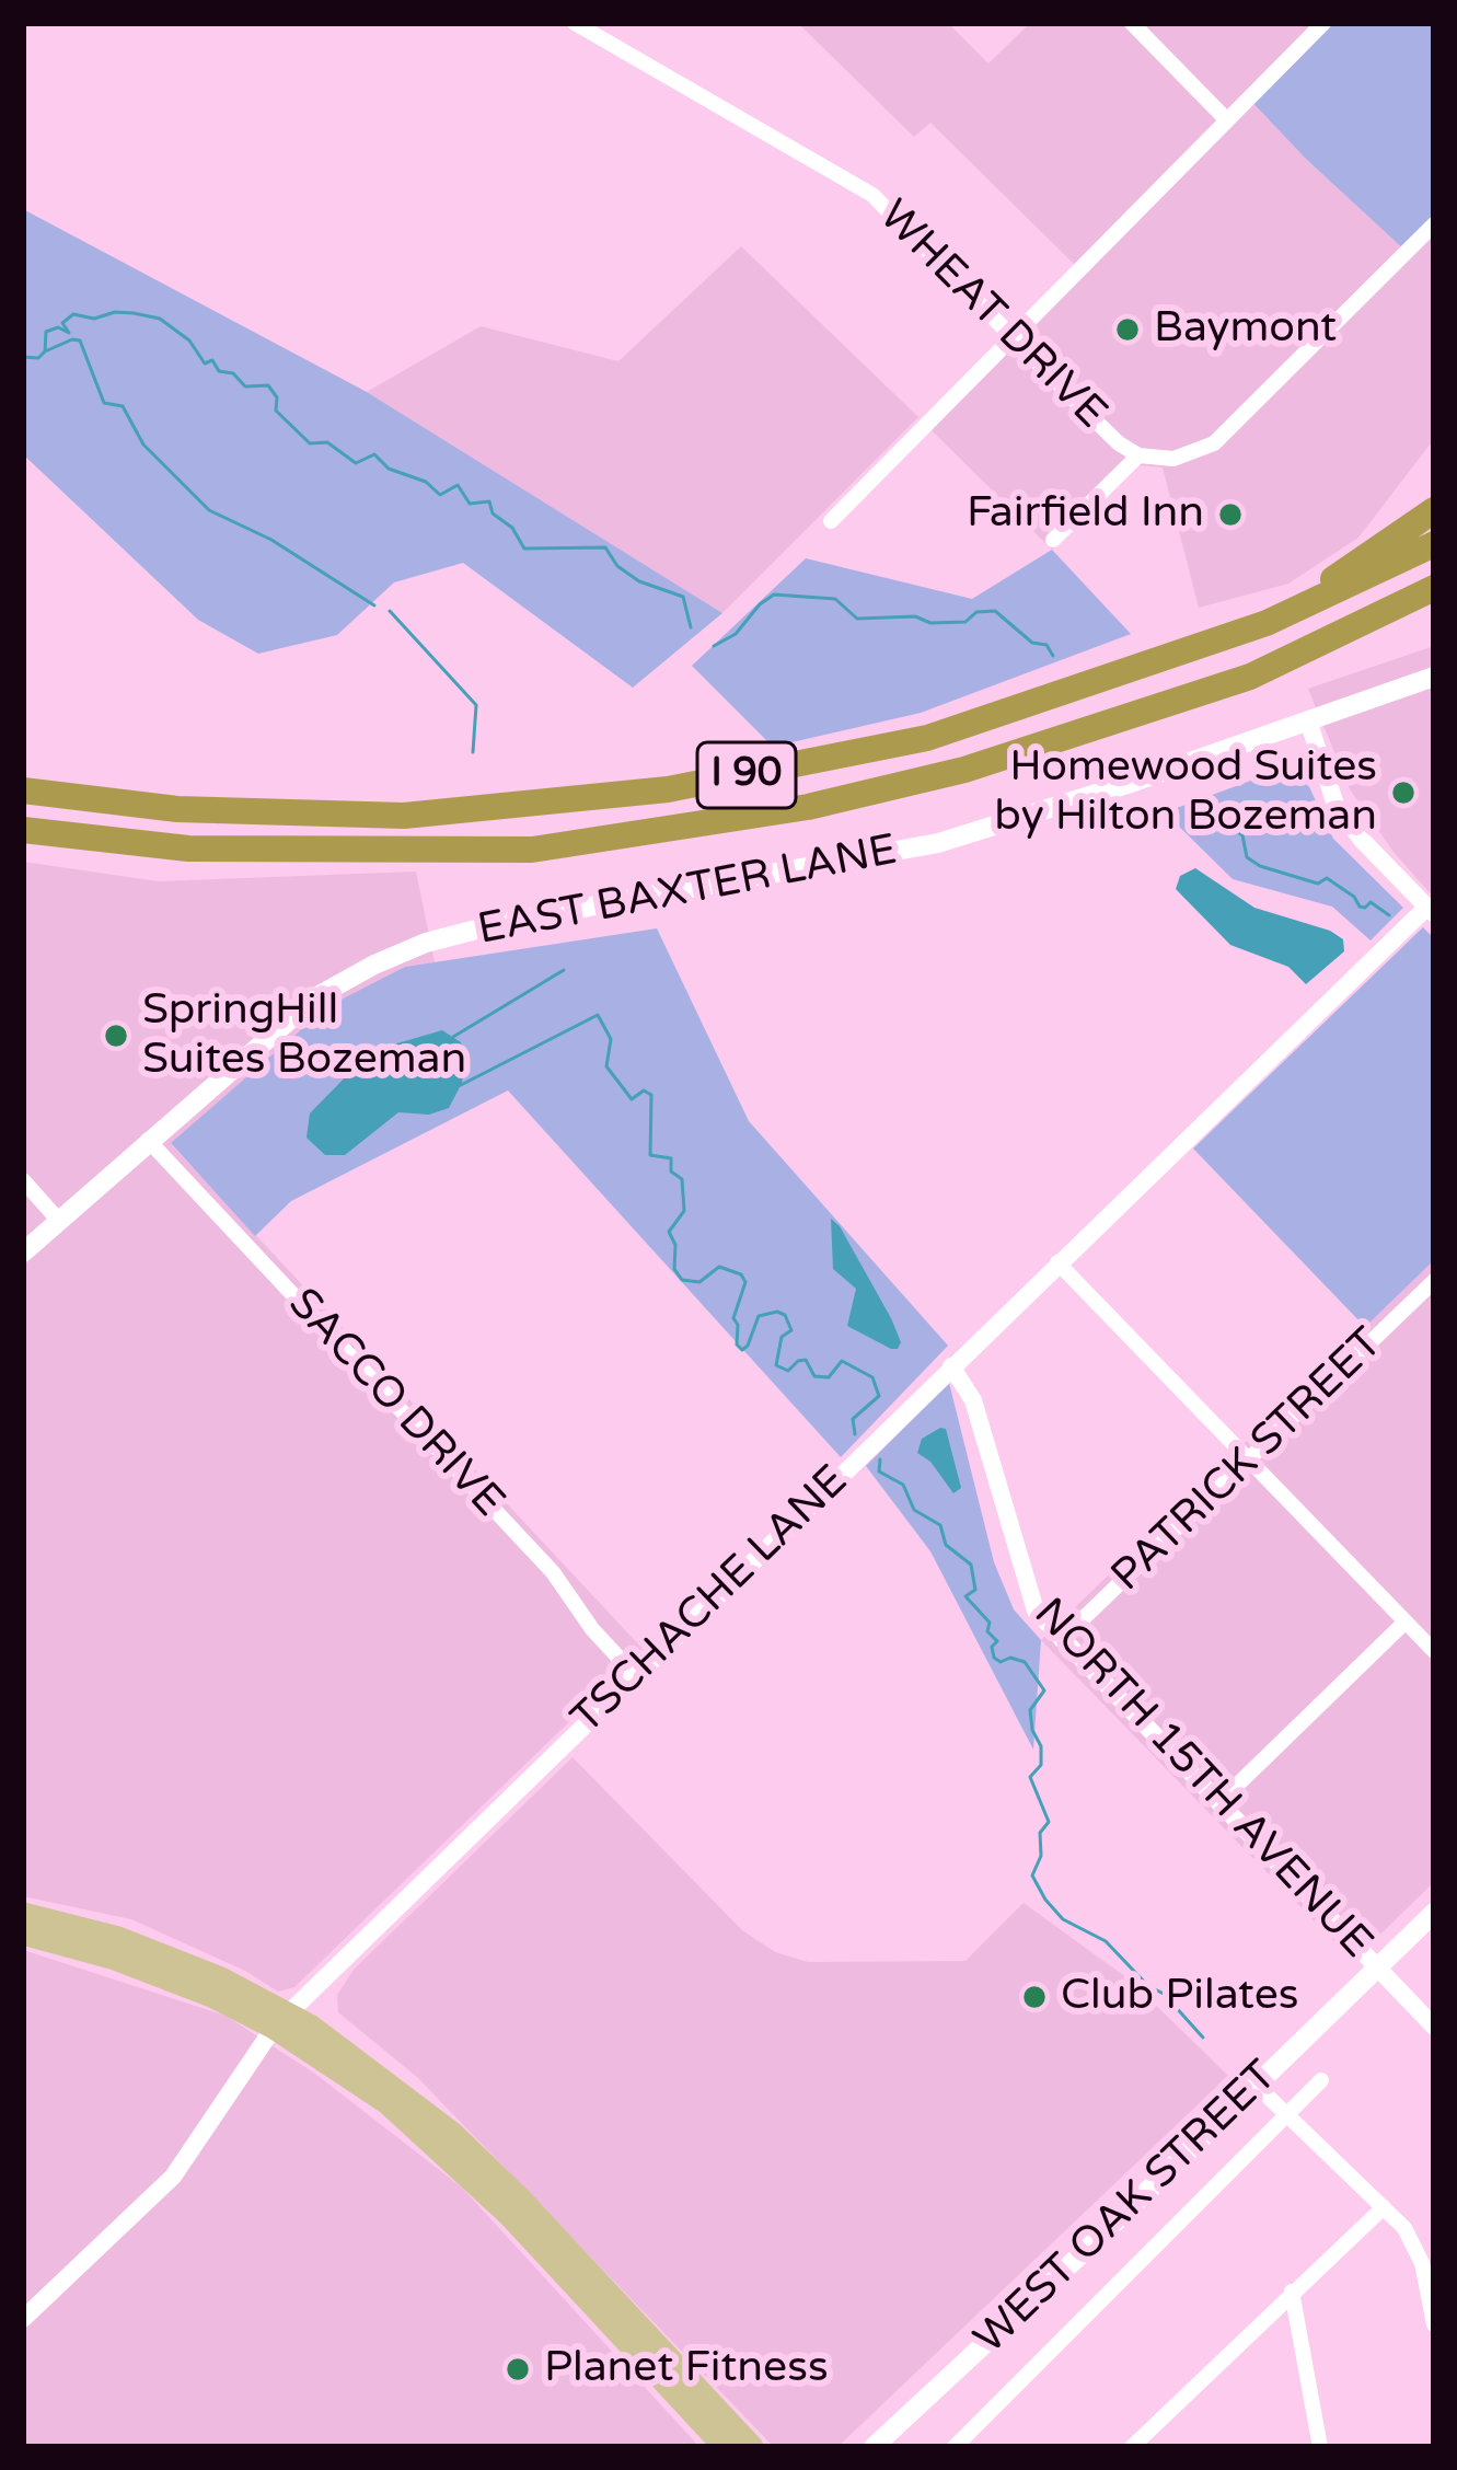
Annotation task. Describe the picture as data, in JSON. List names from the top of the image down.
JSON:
{
  "streets": {
    "highway": ["I 90"],
    "main road": ["EAST BAXTER LANE", "WEST OAK STREET"],
    "street": [
      "WHEAT DRIVE",
      "SACCO DRIVE",
      "PATRICK STREET",
      "TSCHACHE LANE",
      "NORTH 15TH AVENUE"
    ]
  },
  "crossings": [
    ["EAST BAXTER LANE", "SACCO DRIVE"],
    ["SACCO DRIVE", "TSCHACHE LANE"],
    ["PATRICK STREET", "NORTH 15TH AVENUE"],
    ["TSCHACHE LANE", "NORTH 15TH AVENUE"],
    ["NORTH 15TH AVENUE", "WEST OAK STREET"]
  ],
  "places": [
    "Baymont",
    "Fairfield Inn",
    "Homewood Suites by Hilton Bozeman",
    "SpringHill Suites Bozeman",
    "Club Pilates",
    "Planet Fitness"
  ]
}
